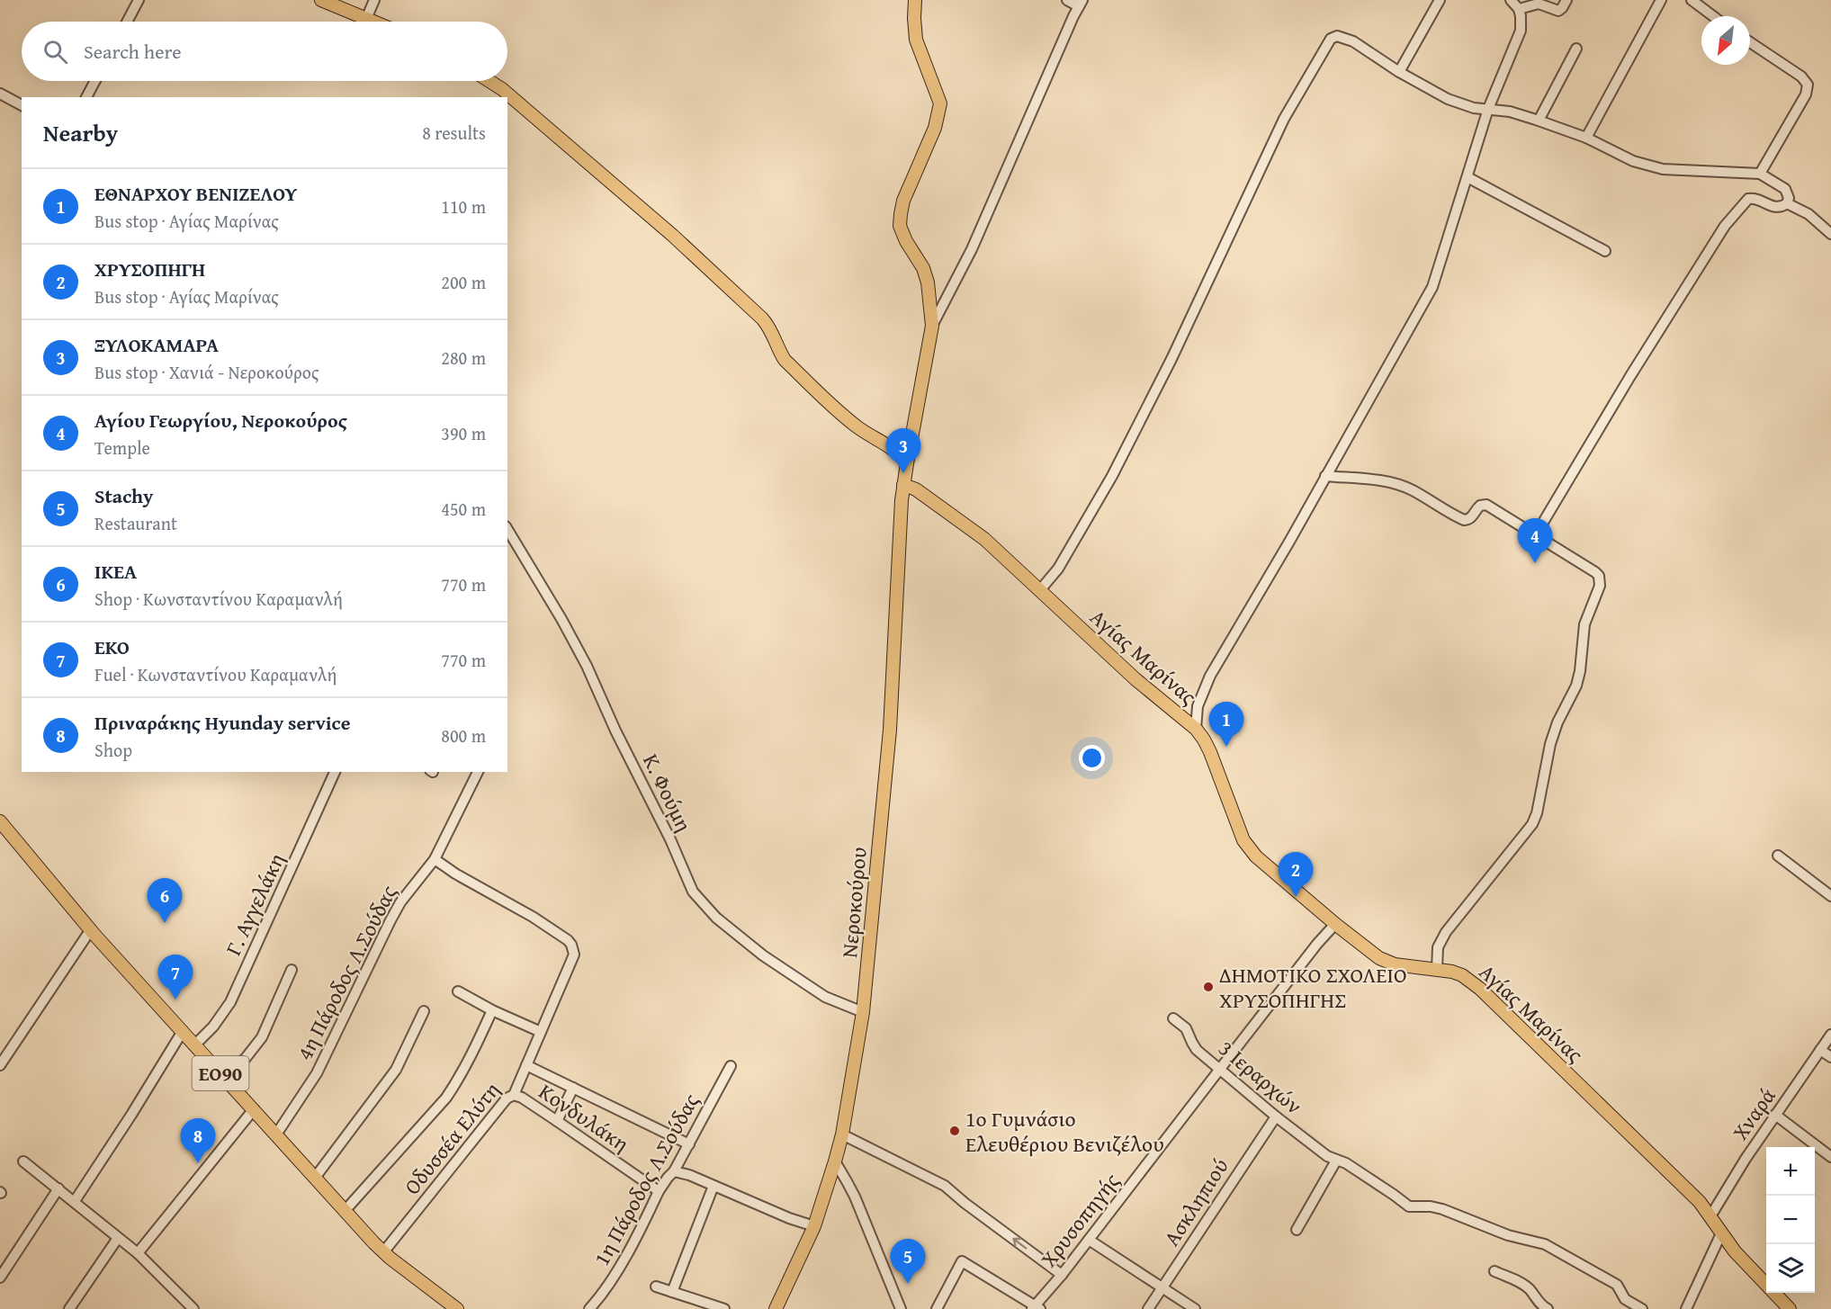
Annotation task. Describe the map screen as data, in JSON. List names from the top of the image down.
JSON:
{
  "streets": {
    "main road": ["Αγίας Μαρίνας", "Νεροκούρου", "ΕΟ90"],
    "street": [
      "Κ. Φούμη",
      "Γ. Αγγελάκη",
      "4η Πάροδος Λ.Σούδας",
      "3 Ιεραρχών",
      "Χναρά",
      "Κονδυλάκη",
      "Οδυσσέα Ελύτη",
      "1η Πάροδος Λ.Σούδας",
      "Ασκληπιού",
      "Χρυσοπηγής"
    ]
  },
  "crossings": [
    ["Αγίας Μαρίνας", "Νεροκούρου"],
    ["Αγίας Μαρίνας", "Χναρά"],
    ["Αγίας Μαρίνας", "Χρυσοπηγής"],
    ["Κ. Φούμη", "Νεροκούρου"],
    ["Γ. Αγγελάκη", "ΕΟ90"],
    ["4η Πάροδος Λ.Σούδας", "ΕΟ90"],
    ["4η Πάροδος Λ.Σούδας", "Οδυσσέα Ελύτη"],
    ["ΕΟ90", "Οδυσσέα Ελύτη"],
    ["3 Ιεραρχών", "Ασκληπιού"],
    ["3 Ιεραρχών", "Χρυσοπηγής"],
    ["Κονδυλάκη", "Οδυσσέα Ελύτη"],
    ["Κονδυλάκη", "1η Πάροδος Λ.Σούδας"]
  ],
  "places": ["ΔΗΜΟΤΙΚΟ ΣΧΟΛΕΙΟ ΧΡΥΣΟΠΗΓΗΣ", "1ο Γυμνάσιο Ελευθέριου Βενιζέλου"],
  "north": "bottom left",
  "page": {
    "search": "Search here",
    "heading": ["Nearby", "8 results"],
    "list": [
      {
        "mark": "1",
        "name": "ΕΘΝΑΡΧΟΥ ΒΕΝΙΖΕΛΟΥ",
        "note": "Bus stop · Αγίας Μαρίνας",
        "value": "110 m"
      },
      {
        "mark": "2",
        "name": "ΧΡΥΣΟΠΗΓΗ",
        "note": "Bus stop · Αγίας Μαρίνας",
        "value": "200 m"
      },
      {
        "mark": "3",
        "name": "ΞΥΛΟΚΑΜΑΡΑ",
        "note": "Bus stop · Χανιά - Νεροκούρος",
        "value": "280 m"
      },
      {
        "mark": "4",
        "name": "Αγίου Γεωργίου, Νεροκούρος",
        "note": "Temple",
        "value": "390 m"
      },
      {
        "mark": "5",
        "name": "Stachy",
        "note": "Restaurant",
        "value": "450 m"
      },
      {
        "mark": "6",
        "name": "IKEA",
        "note": "Shop · Κωνσταντίνου Καραμανλή",
        "value": "770 m"
      },
      {
        "mark": "7",
        "name": "EKO",
        "note": "Fuel · Κωνσταντίνου Καραμανλή",
        "value": "770 m"
      },
      {
        "mark": "8",
        "name": "Πριναράκης Hyunday service",
        "note": "Shop",
        "value": "800 m"
      }
    ],
    "pins": [
      "3",
      "4",
      "1",
      "2",
      "6",
      "7",
      "8",
      "5"
    ],
    "map_buttons": ["+", "−"]
  }
}
